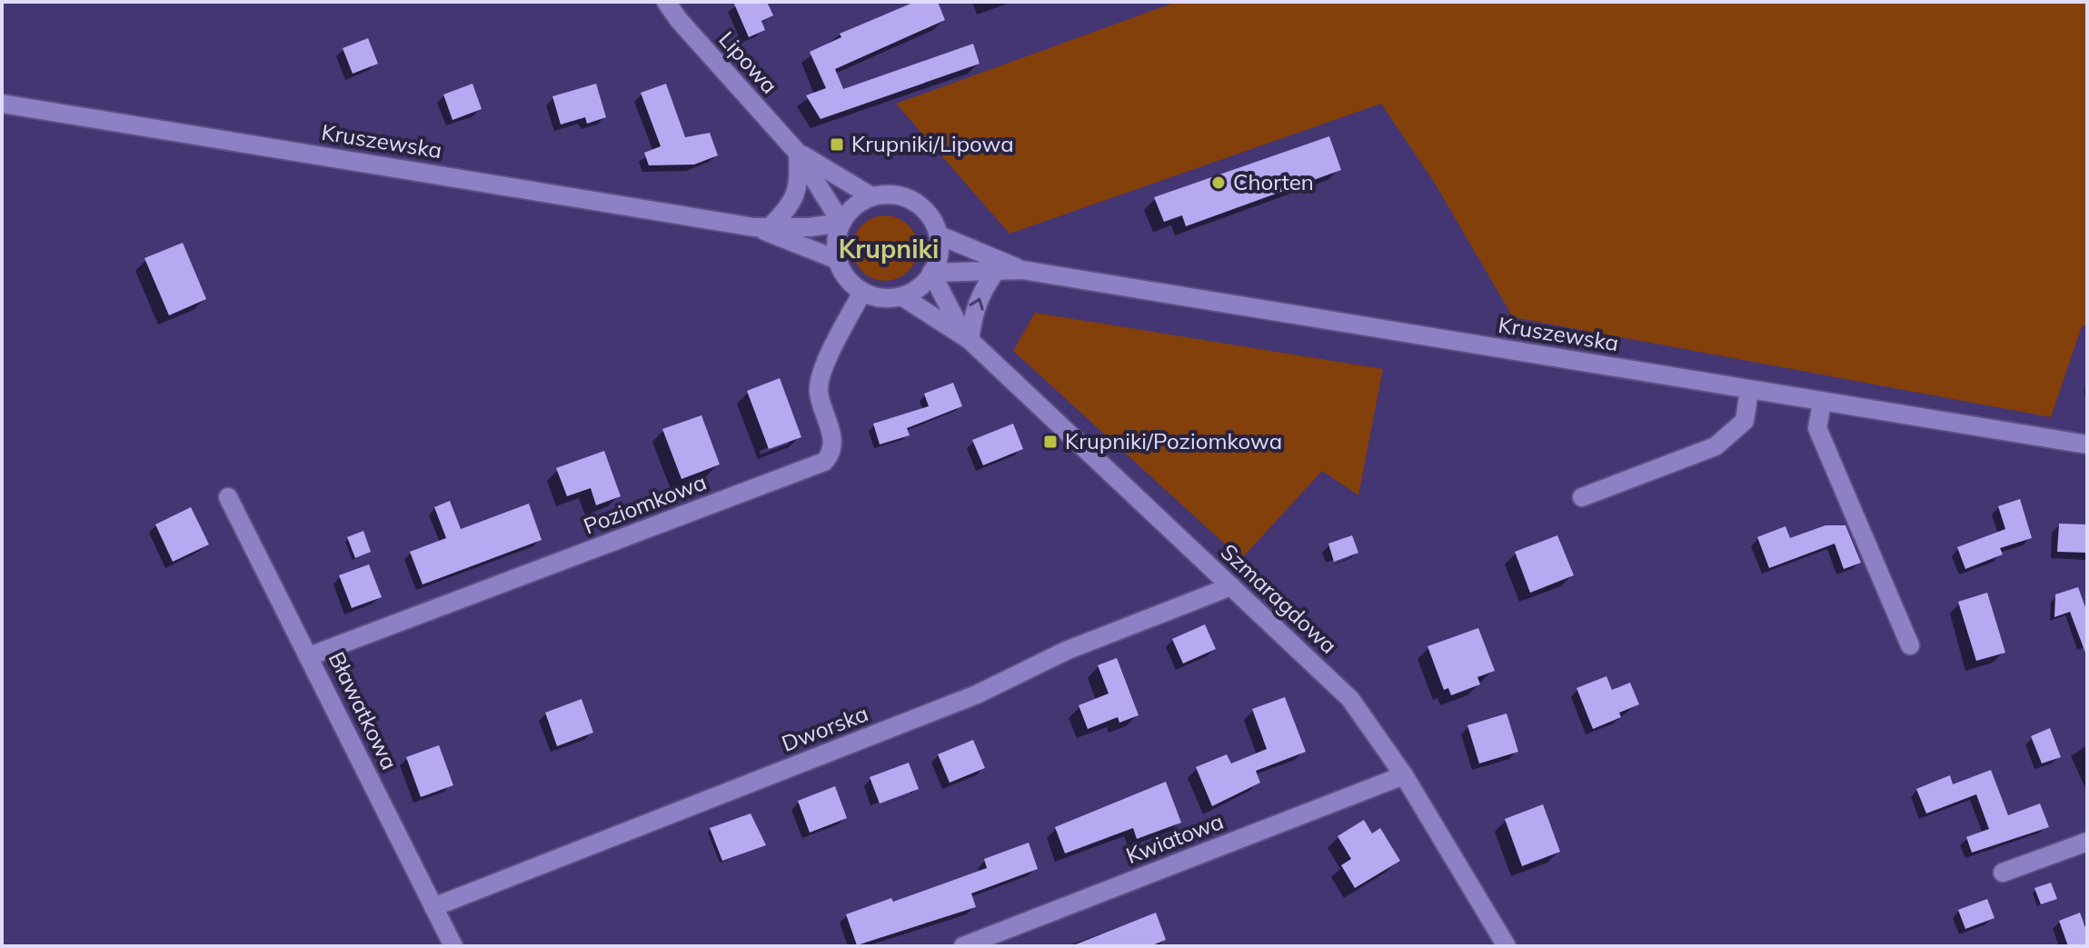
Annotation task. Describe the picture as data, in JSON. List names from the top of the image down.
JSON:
{
  "streets": {
    "street": [
      "Lipowa",
      "Kruszewska",
      "Poziomkowa",
      "Szmaragdowa",
      "Bławatkowa",
      "Dworska",
      "Kwiatowa"
    ]
  },
  "crossings": [
    ["Lipowa", "Kruszewska"],
    ["Lipowa", "Poziomkowa"],
    ["Lipowa", "Szmaragdowa"],
    ["Kruszewska", "Poziomkowa"],
    ["Kruszewska", "Szmaragdowa"],
    ["Poziomkowa", "Szmaragdowa"],
    ["Poziomkowa", "Bławatkowa"],
    ["Szmaragdowa", "Dworska"],
    ["Szmaragdowa", "Kwiatowa"],
    ["Bławatkowa", "Dworska"]
  ],
  "districts": ["Krupniki"],
  "places": {
    "transit": ["Krupniki/Lipowa", "Krupniki/Poziomkowa"],
    "other": ["Chorten"]
  }
}
